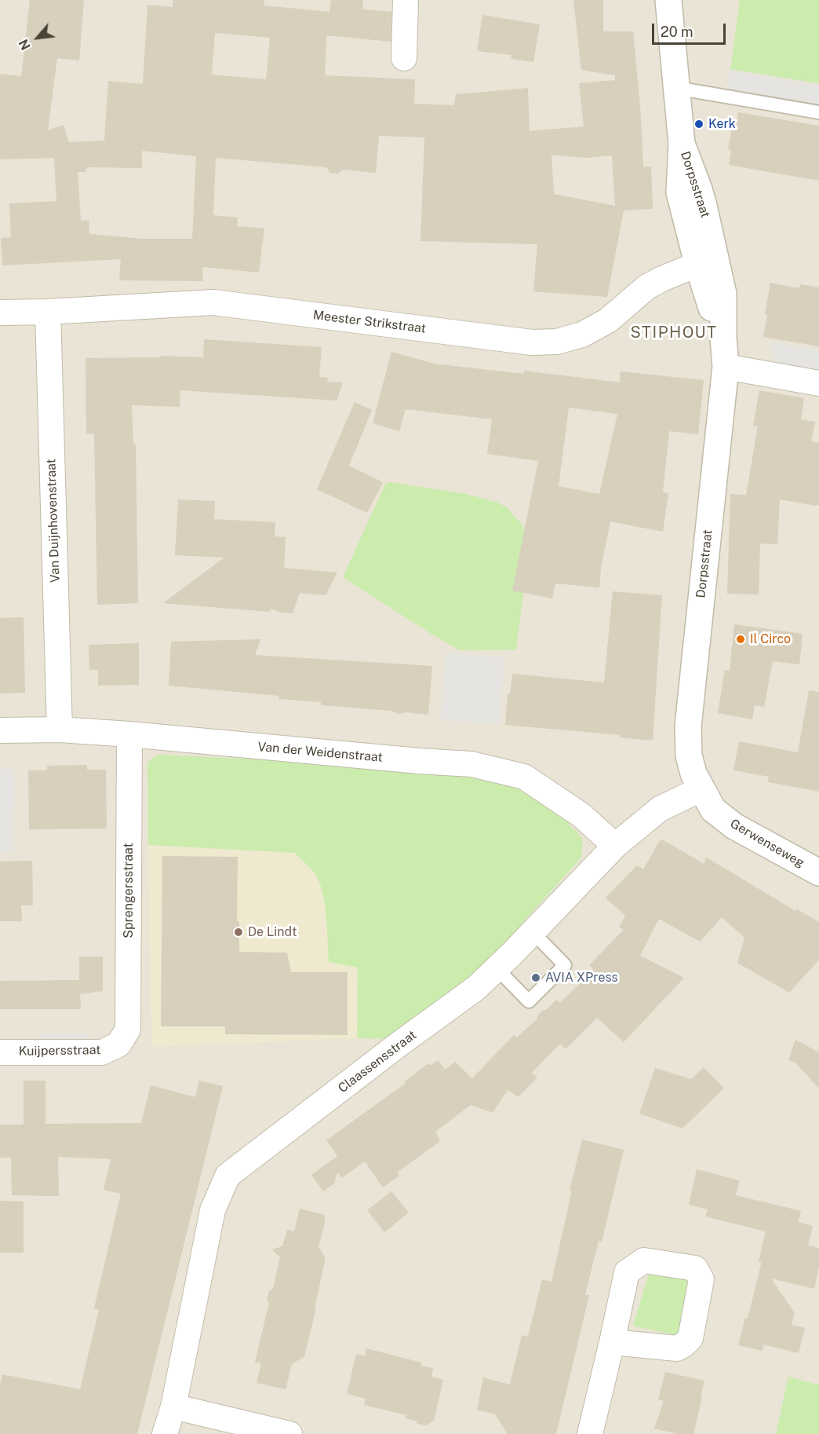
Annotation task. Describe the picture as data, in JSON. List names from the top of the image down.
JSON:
{
  "streets": {
    "street": [
      "Dorpsstraat",
      "Meester Strikstraat",
      "Van Duijnhovenstraat",
      "Van der Weidenstraat",
      "Gerwenseweg",
      "Sprengersstraat",
      "Kuijpersstraat",
      "Claassensstraat"
    ]
  },
  "crossings": [
    ["Dorpsstraat", "Meester Strikstraat"],
    ["Dorpsstraat", "Gerwenseweg"],
    ["Dorpsstraat", "Claassensstraat"],
    ["Meester Strikstraat", "Van Duijnhovenstraat"],
    ["Van Duijnhovenstraat", "Van der Weidenstraat"],
    ["Van der Weidenstraat", "Sprengersstraat"],
    ["Van der Weidenstraat", "Claassensstraat"],
    ["Gerwenseweg", "Claassensstraat"],
    ["Sprengersstraat", "Kuijpersstraat"]
  ],
  "districts": ["STIPHOUT"],
  "places": [
    "Kerk",
    "Il Circo",
    "De Lindt",
    "AVIA XPress"
  ],
  "scale_bar": "20 m",
  "north": "bottom left"
}
